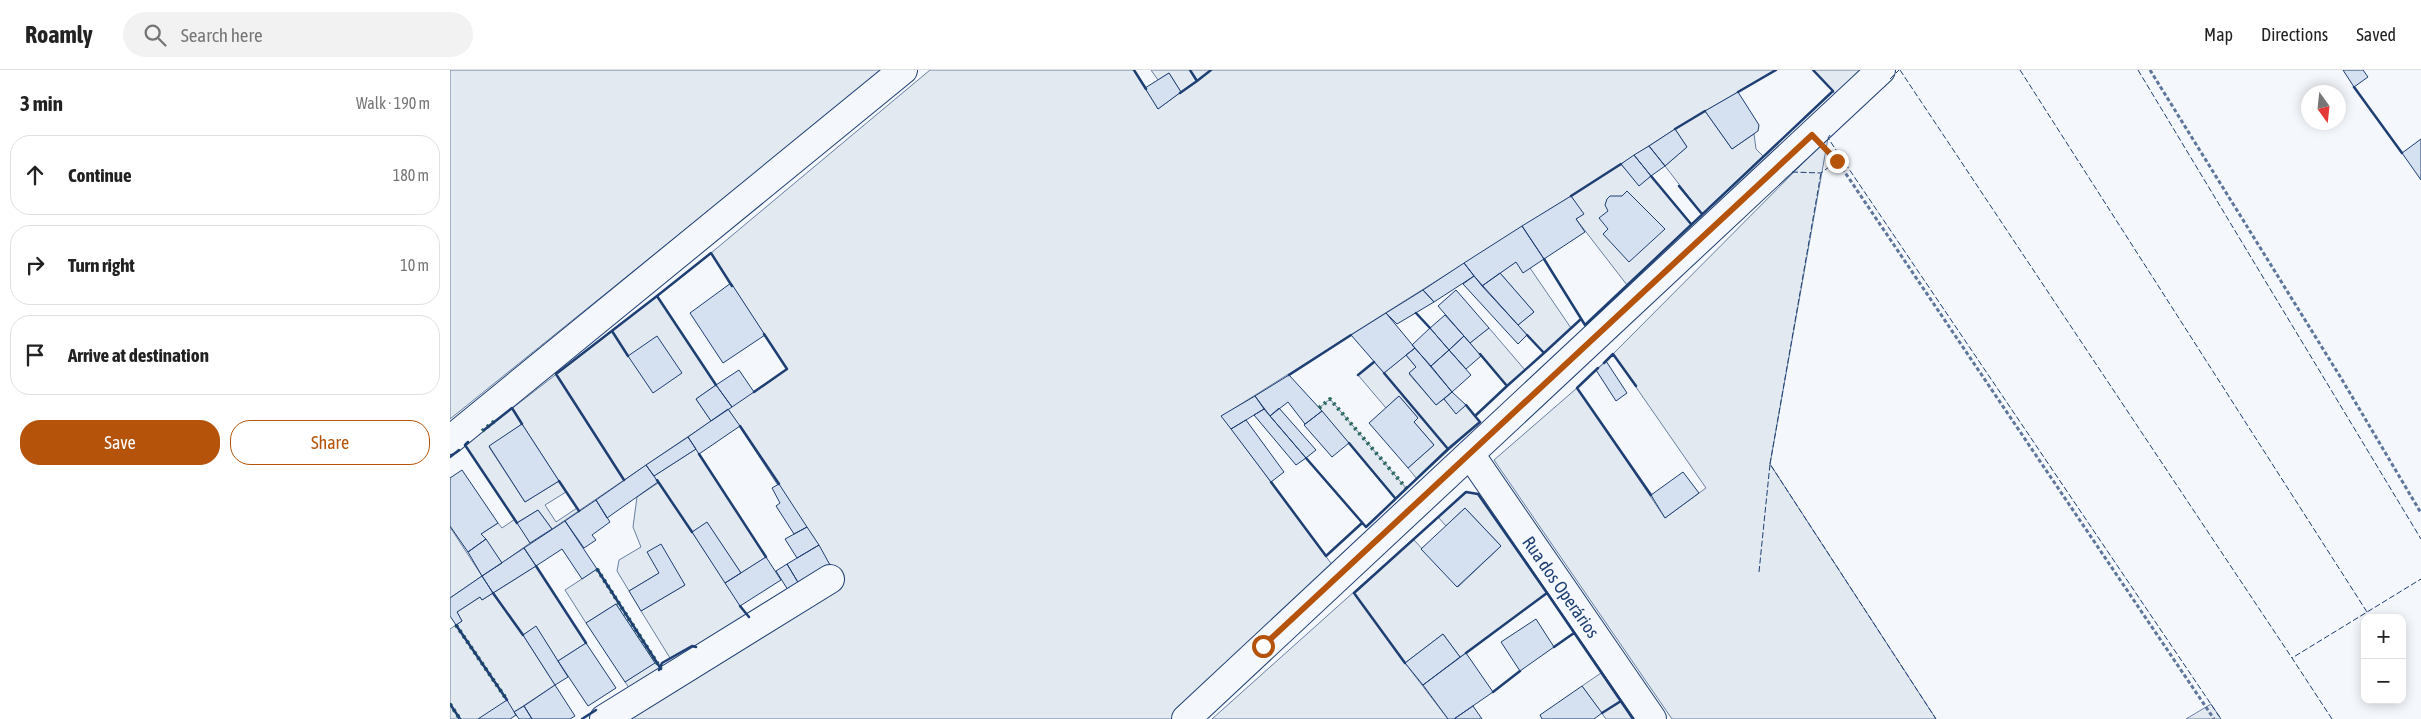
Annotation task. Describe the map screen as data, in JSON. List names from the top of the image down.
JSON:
{
  "streets": {
    "street": ["Rua dos Operários"]
  },
  "north": "bottom",
  "page": {
    "header": "Roamly",
    "search": "Search here",
    "nav": ["Map", "Directions", "Saved"],
    "heading": ["3 min", "Walk · 190 m"],
    "list": [
      ["Continue", "180 m"],
      ["Turn right", "10 m"],
      "Arrive at destination"
    ],
    "buttons": ["Save", "Share"],
    "map_buttons": ["+", "−"]
  }
}
